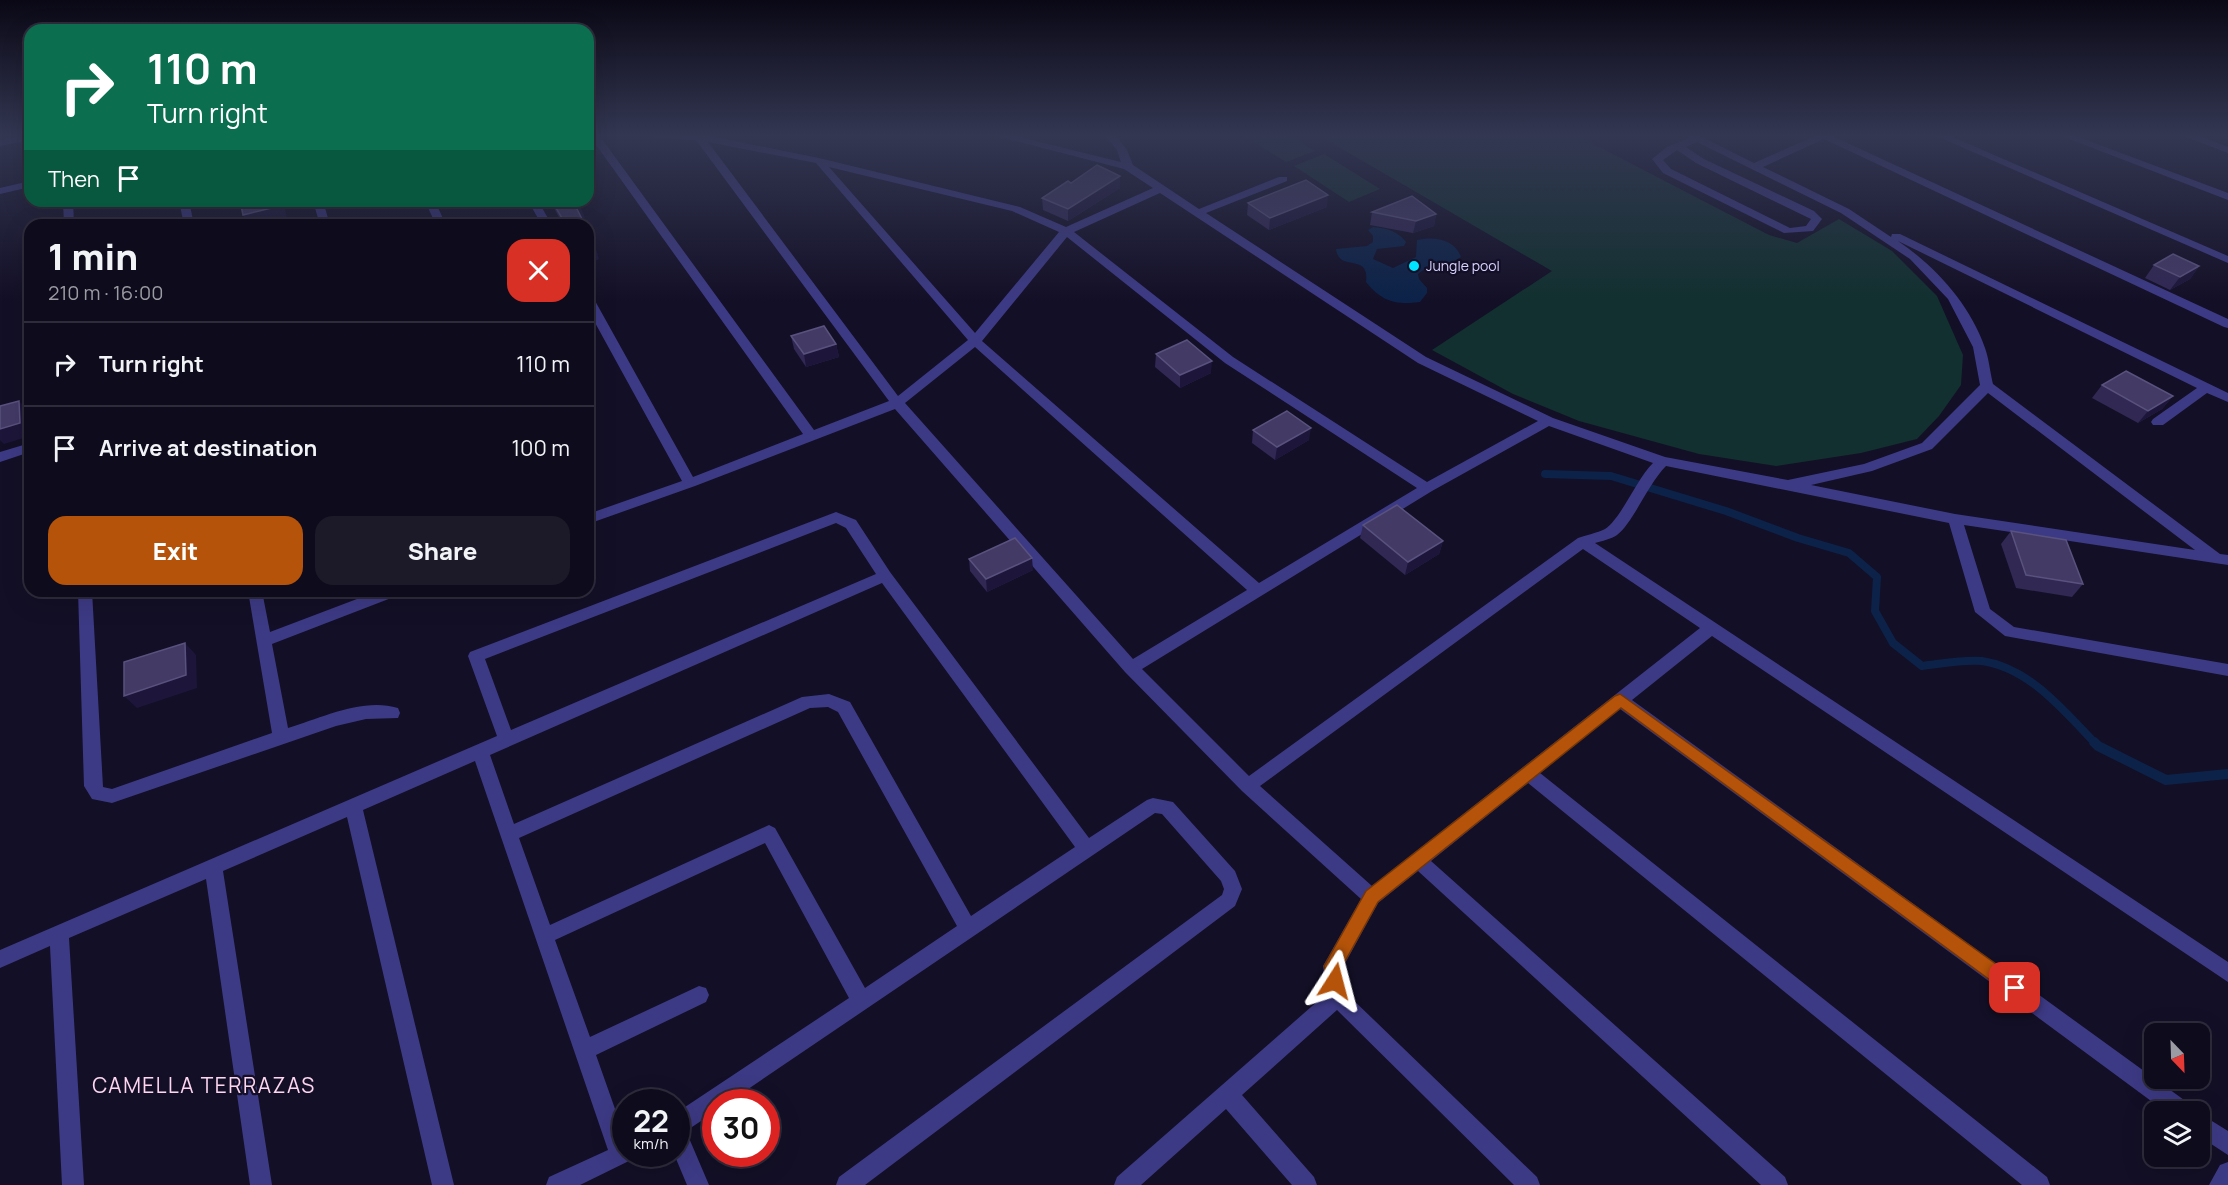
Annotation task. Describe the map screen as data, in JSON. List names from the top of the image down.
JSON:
{
  "districts": ["CAMELLA TERRAZAS"],
  "places": ["Jungle pool"],
  "north": "bottom right",
  "page": {
    "turn": ["110 m", "Turn right"],
    "then": "Then",
    "heading": ["1 min", "210 m · 16:00"],
    "list": [
      {
        "name": "Turn right",
        "value": "110 m"
      },
      {
        "name": "Arrive at destination",
        "value": "100 m"
      }
    ],
    "buttons": ["Exit", "Share"],
    "speed": "22 km/h",
    "limit": "30"
  }
}
